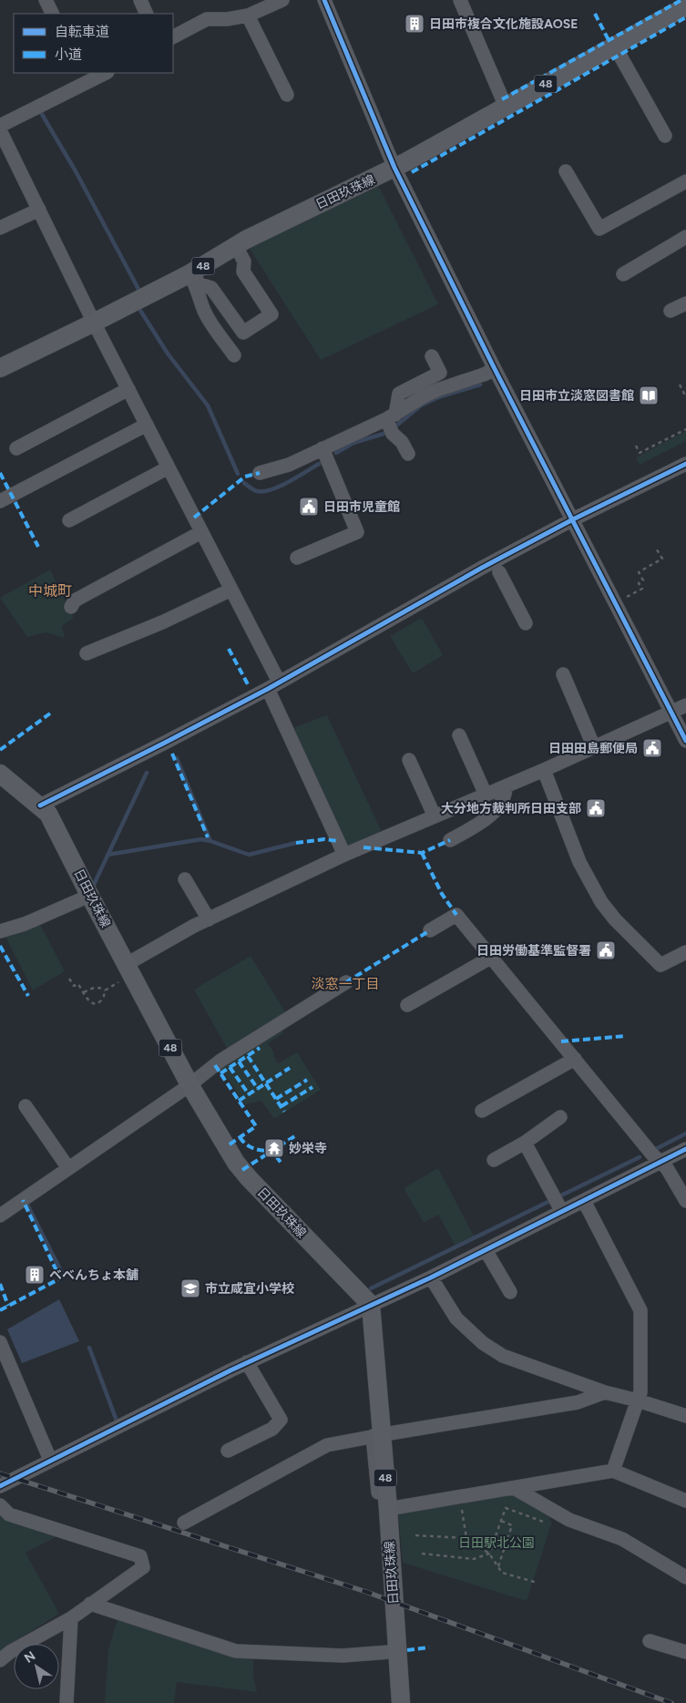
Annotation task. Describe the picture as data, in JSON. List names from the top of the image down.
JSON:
{
  "streets": {
    "main road": ["48", "日田玖珠線"]
  },
  "districts": ["中城町", "淡窓一丁目"],
  "parks": ["日田駅北公園"],
  "places": {
    "building": ["日田市複合文化施設AOSE", "べべんちょ本舗"],
    "library": ["日田市立淡窓図書館"],
    "public building": [
      "日田市児童館",
      "日田田島郵便局",
      "大分地方裁判所日田支部",
      "日田労働基準監督署"
    ],
    "temple": ["妙栄寺"],
    "school or university": ["市立咸宜小学校"]
  },
  "legend": ["自転車道", "小道"],
  "north": "top left"
}
